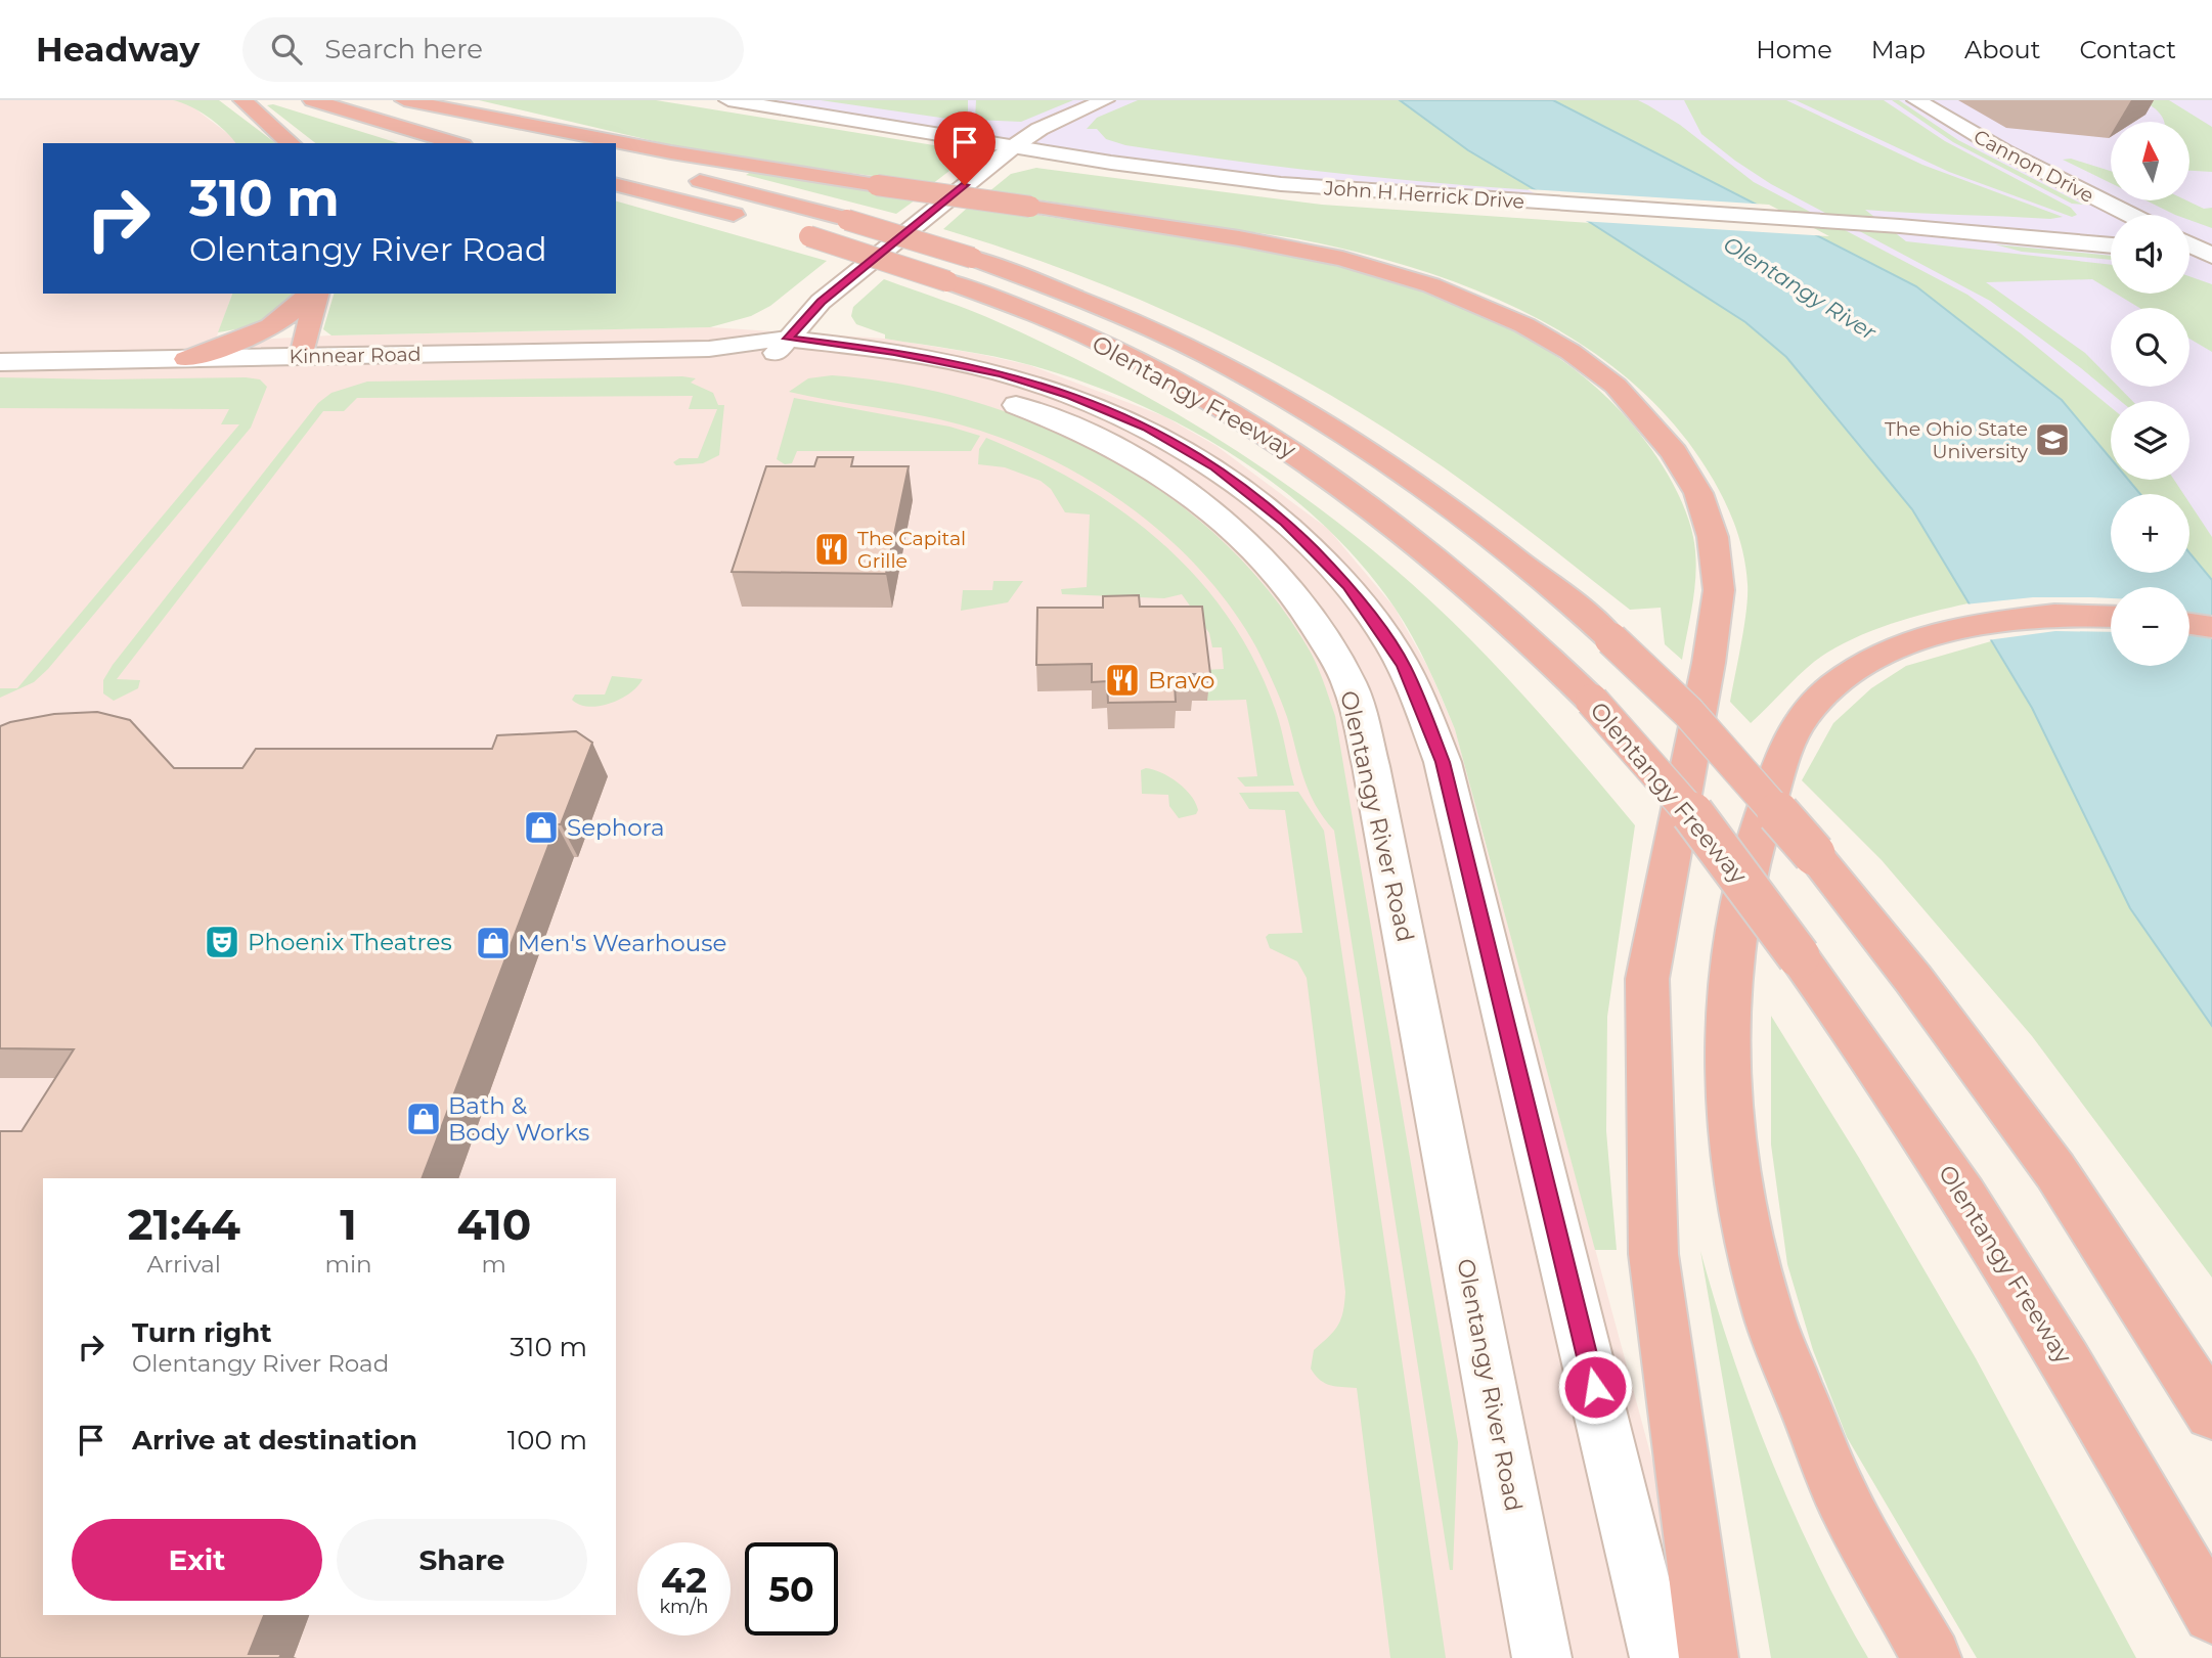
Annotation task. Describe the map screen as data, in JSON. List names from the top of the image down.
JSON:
{
  "streets": {
    "highway": ["Olentangy Freeway"],
    "main road": [
      "Cannon Drive",
      "John H Herrick Drive",
      "Kinnear Road",
      "Olentangy River Road"
    ]
  },
  "crossings": [
    ["Kinnear Road", "Olentangy River Road"]
  ],
  "water": ["Olentangy River"],
  "places": {
    "school or university": ["The Ohio State University"],
    "restaurant": ["The Capital Grille", "Bravo"],
    "shop": ["Sephora", "Men's Wearhouse", "Bath & Body Works"],
    "theatre": ["Phoenix Theatres"]
  },
  "north": "top",
  "page": {
    "header": "Headway",
    "search": "Search here",
    "nav": [
      "Home",
      "Map",
      "About",
      "Contact"
    ],
    "map_buttons": ["+", "−"],
    "turn": ["310 m", "Olentangy River Road"],
    "eta": [
      "21:44",
      "Arrival",
      "1",
      "min",
      "410",
      "m"
    ],
    "list": [
      {
        "name": "Turn right",
        "note": "Olentangy River Road",
        "value": "310 m"
      },
      {
        "name": "Arrive at destination",
        "value": "100 m"
      }
    ],
    "buttons": ["Exit", "Share"],
    "speed": "42 km/h",
    "limit": "50"
  }
}
